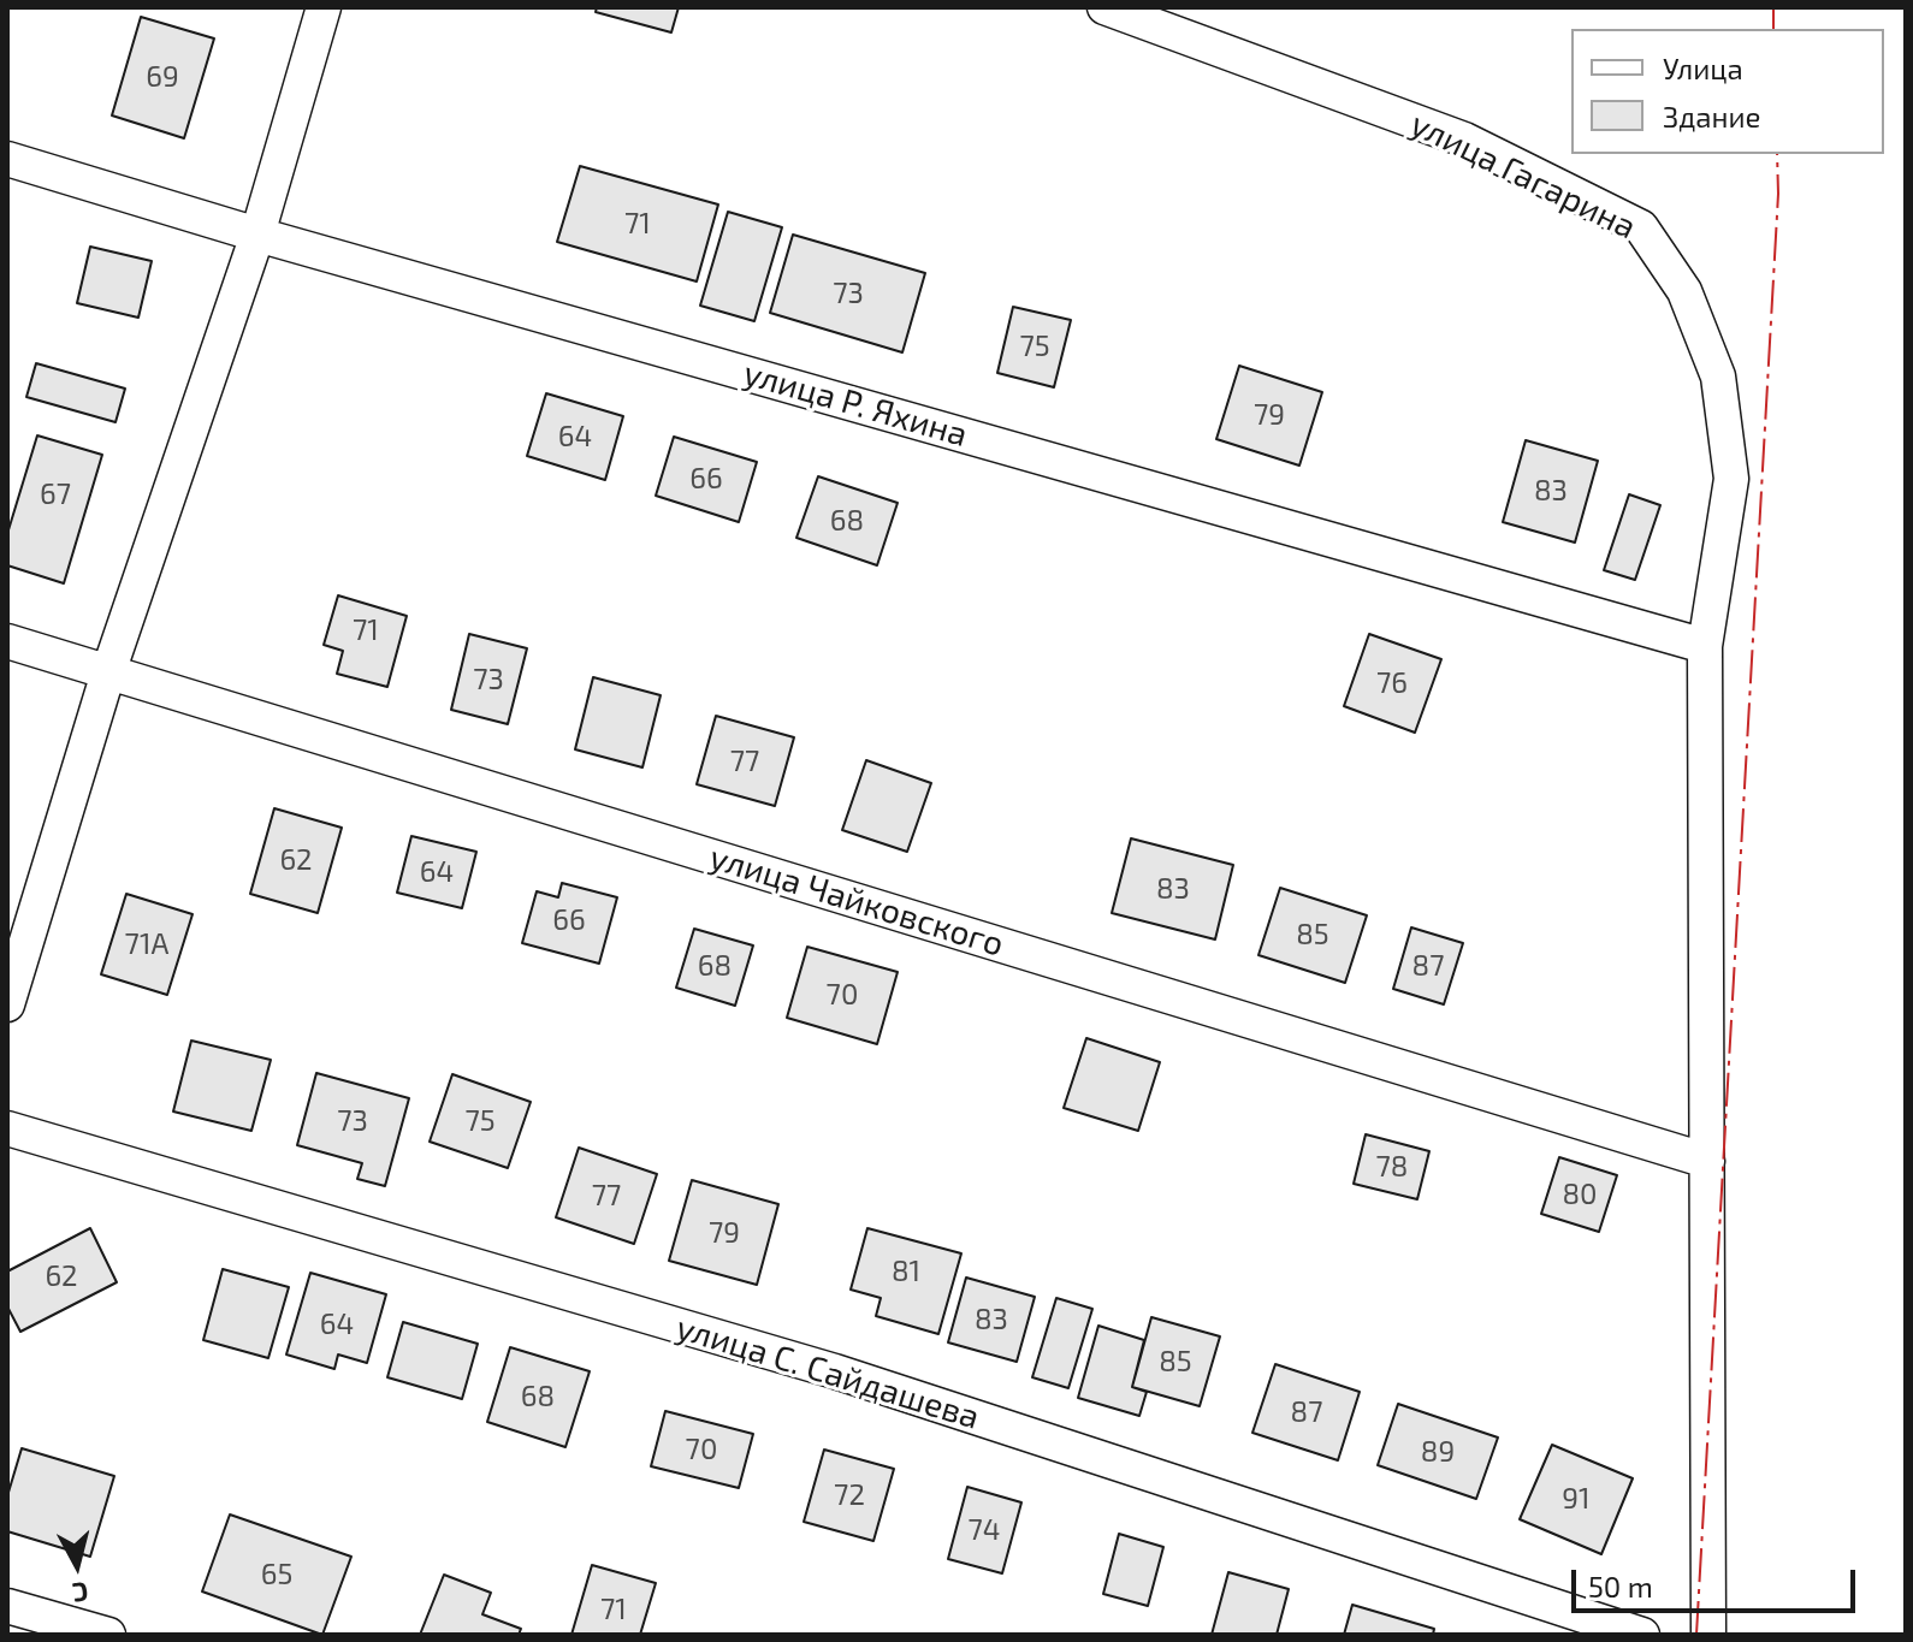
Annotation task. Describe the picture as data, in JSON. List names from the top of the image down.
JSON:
{
  "streets": {
    "street": [
      "улица Гагарина",
      "улица Р. Яхина",
      "улица Чайковского",
      "улица С. Сайдашева"
    ]
  },
  "crossings": [
    ["улица Гагарина", "улица Р. Яхина"],
    ["улица Гагарина", "улица Чайковского"]
  ],
  "house_numbers": [
    "69",
    "71",
    "73",
    "75",
    "79",
    "64",
    "66",
    "83",
    "67",
    "68",
    "71",
    "73",
    "76",
    "77",
    "62",
    "64",
    "83",
    "66",
    "85",
    "71А",
    "68",
    "87",
    "70",
    "73",
    "75",
    "78",
    "80",
    "77",
    "79",
    "81",
    "62",
    "83",
    "64",
    "85",
    "68",
    "87",
    "70",
    "89",
    "72",
    "91",
    "74",
    "65",
    "71"
  ],
  "legend": ["Улица", "Здание"],
  "scale_bar": "50 m",
  "north": "bottom"
}
